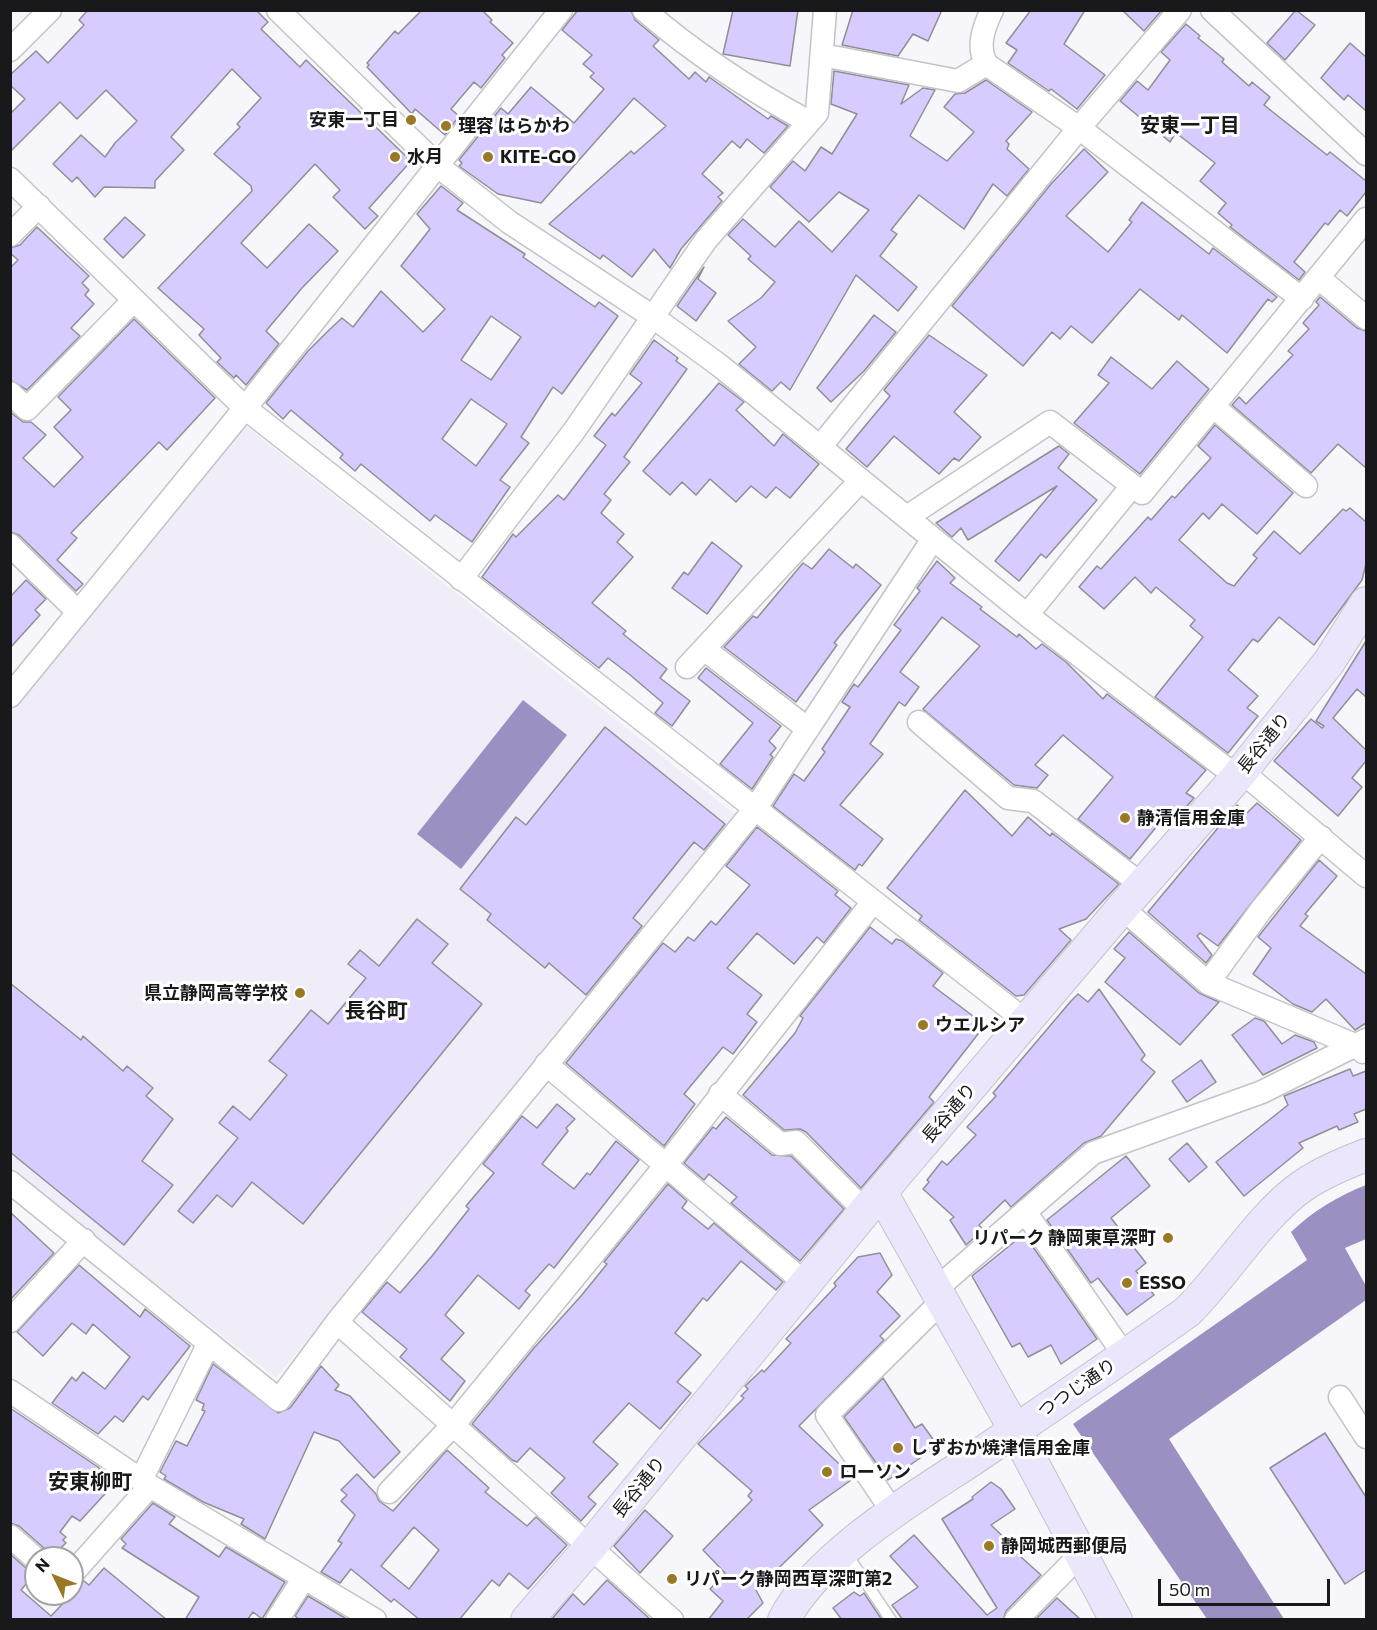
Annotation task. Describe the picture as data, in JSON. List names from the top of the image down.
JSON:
{
  "streets": {
    "street": ["長谷通り", "つつじ通り"]
  },
  "districts": ["安東一丁目", "長谷町", "安東柳町"],
  "places": [
    "安東一丁目",
    "理容 はらかわ",
    "水月",
    "KITE-GO",
    "静清信用金庫",
    "県立静岡高等学校",
    "ウエルシア",
    "リパーク 静岡東草深町",
    "ESSO",
    "しずおか焼津信用金庫",
    "ローソン",
    "静岡城西郵便局",
    "リパーク静岡西草深町第2"
  ],
  "scale_bar": "50 m",
  "north": "top left"
}
